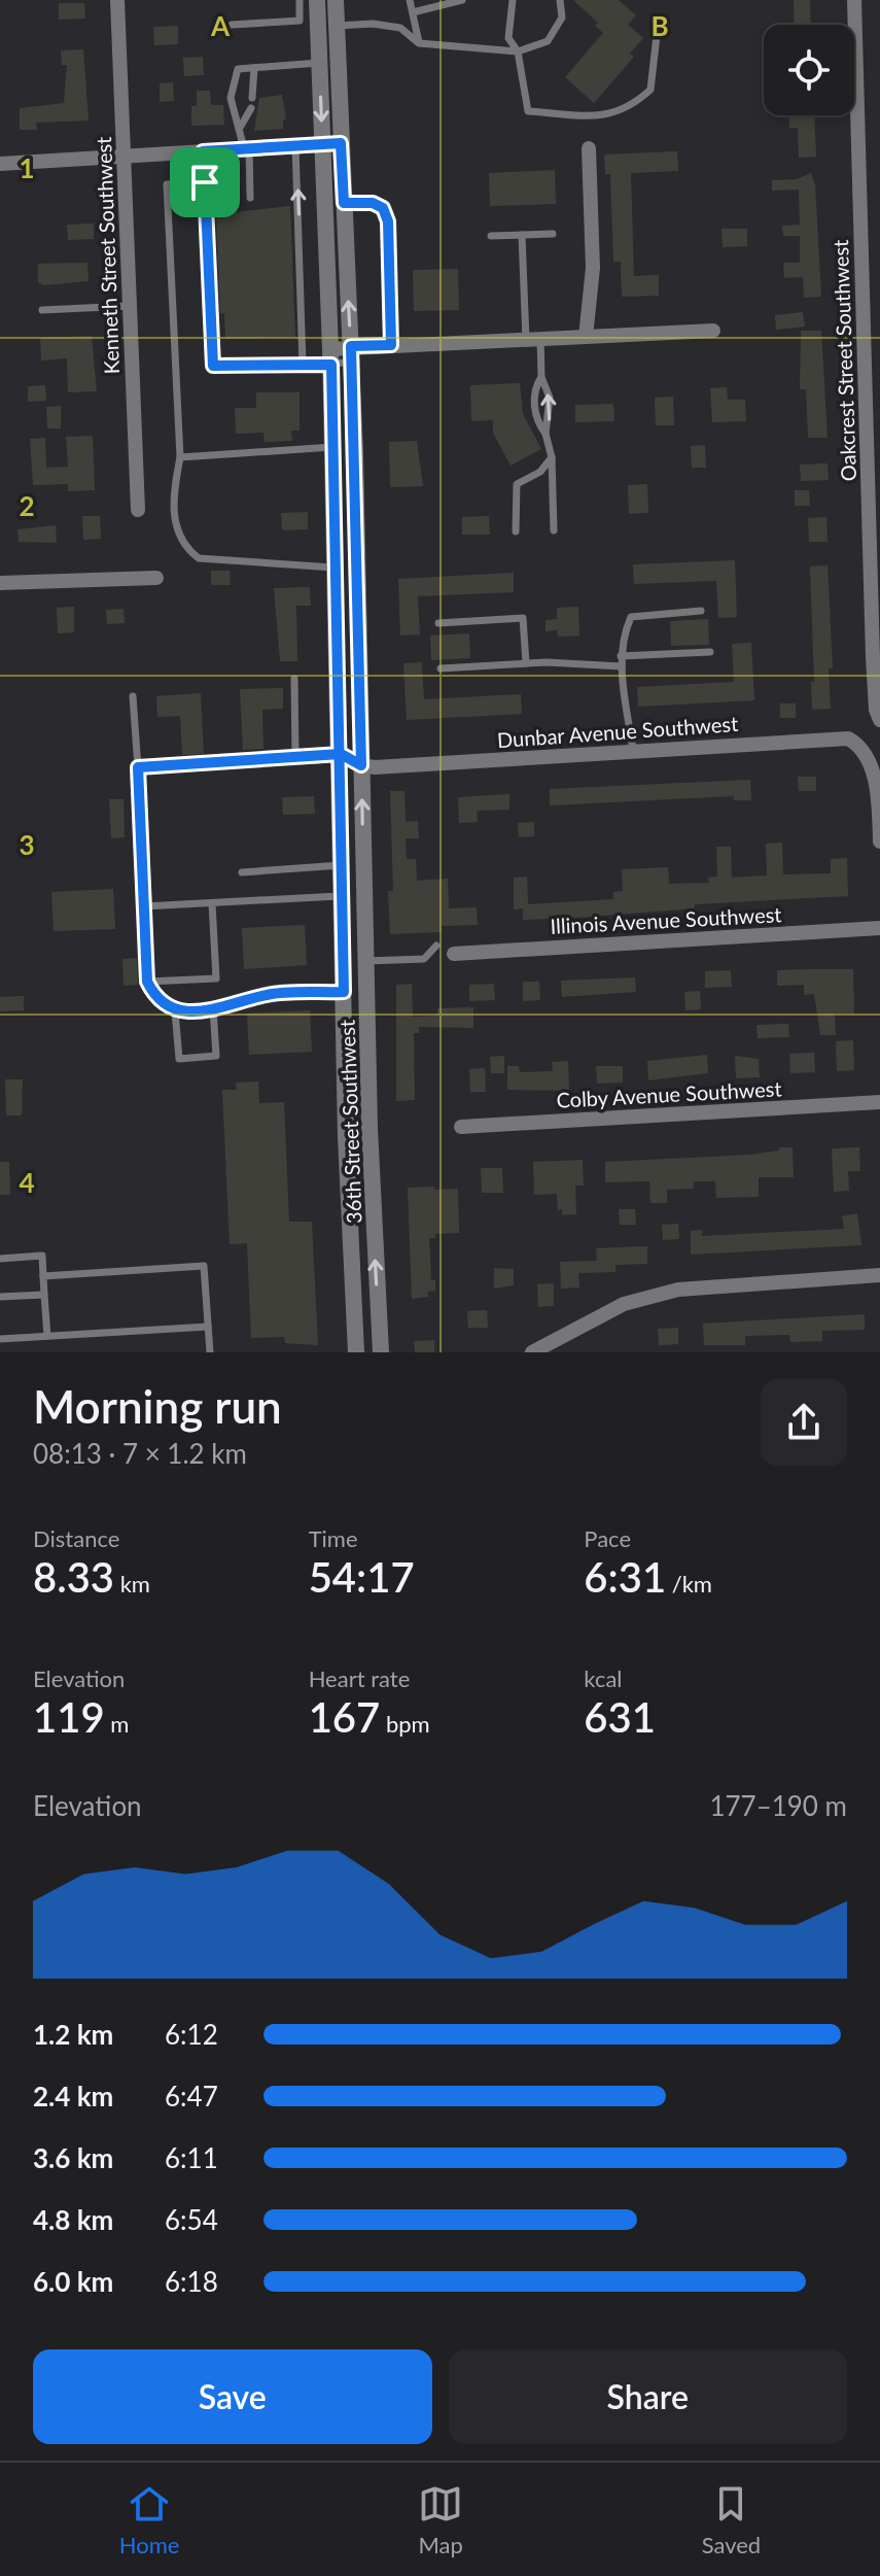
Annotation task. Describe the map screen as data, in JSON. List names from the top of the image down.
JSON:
{
  "streets": {
    "street": [
      "Kenneth Street Southwest",
      "Oakcrest Street Southwest",
      "Dunbar Avenue Southwest",
      "Illinois Avenue Southwest",
      "Colby Avenue Southwest",
      "36th Street Southwest"
    ]
  },
  "crossings": [
    ["Dunbar Avenue Southwest", "36th Street Southwest"]
  ],
  "page": {
    "heading": ["Morning run", "08:13 · 7 × 1.2 km"],
    "stats": [
      ["Distance", "8.33 km"],
      ["Time", "54:17"],
      ["Pace", "6:31 /km"],
      ["Elevation", "119 m"],
      ["Heart rate", "167 bpm"],
      ["kcal", "631"]
    ],
    "chart": ["Elevation", "177–190 m"],
    "list": [
      {
        "name": "1.2 km",
        "note": "6:12"
      },
      {
        "name": "2.4 km",
        "note": "6:47"
      },
      {
        "name": "3.6 km",
        "note": "6:11"
      },
      {
        "name": "4.8 km",
        "note": "6:54"
      },
      {
        "name": "6.0 km",
        "note": "6:18"
      }
    ],
    "buttons": ["Save", "Share"],
    "tabs": ["Home", "Map", "Saved"]
  },
  "grid": {
    "columns": ["A", "B"],
    "rows": [
      "1",
      "2",
      "3",
      "4"
    ]
  }
}
